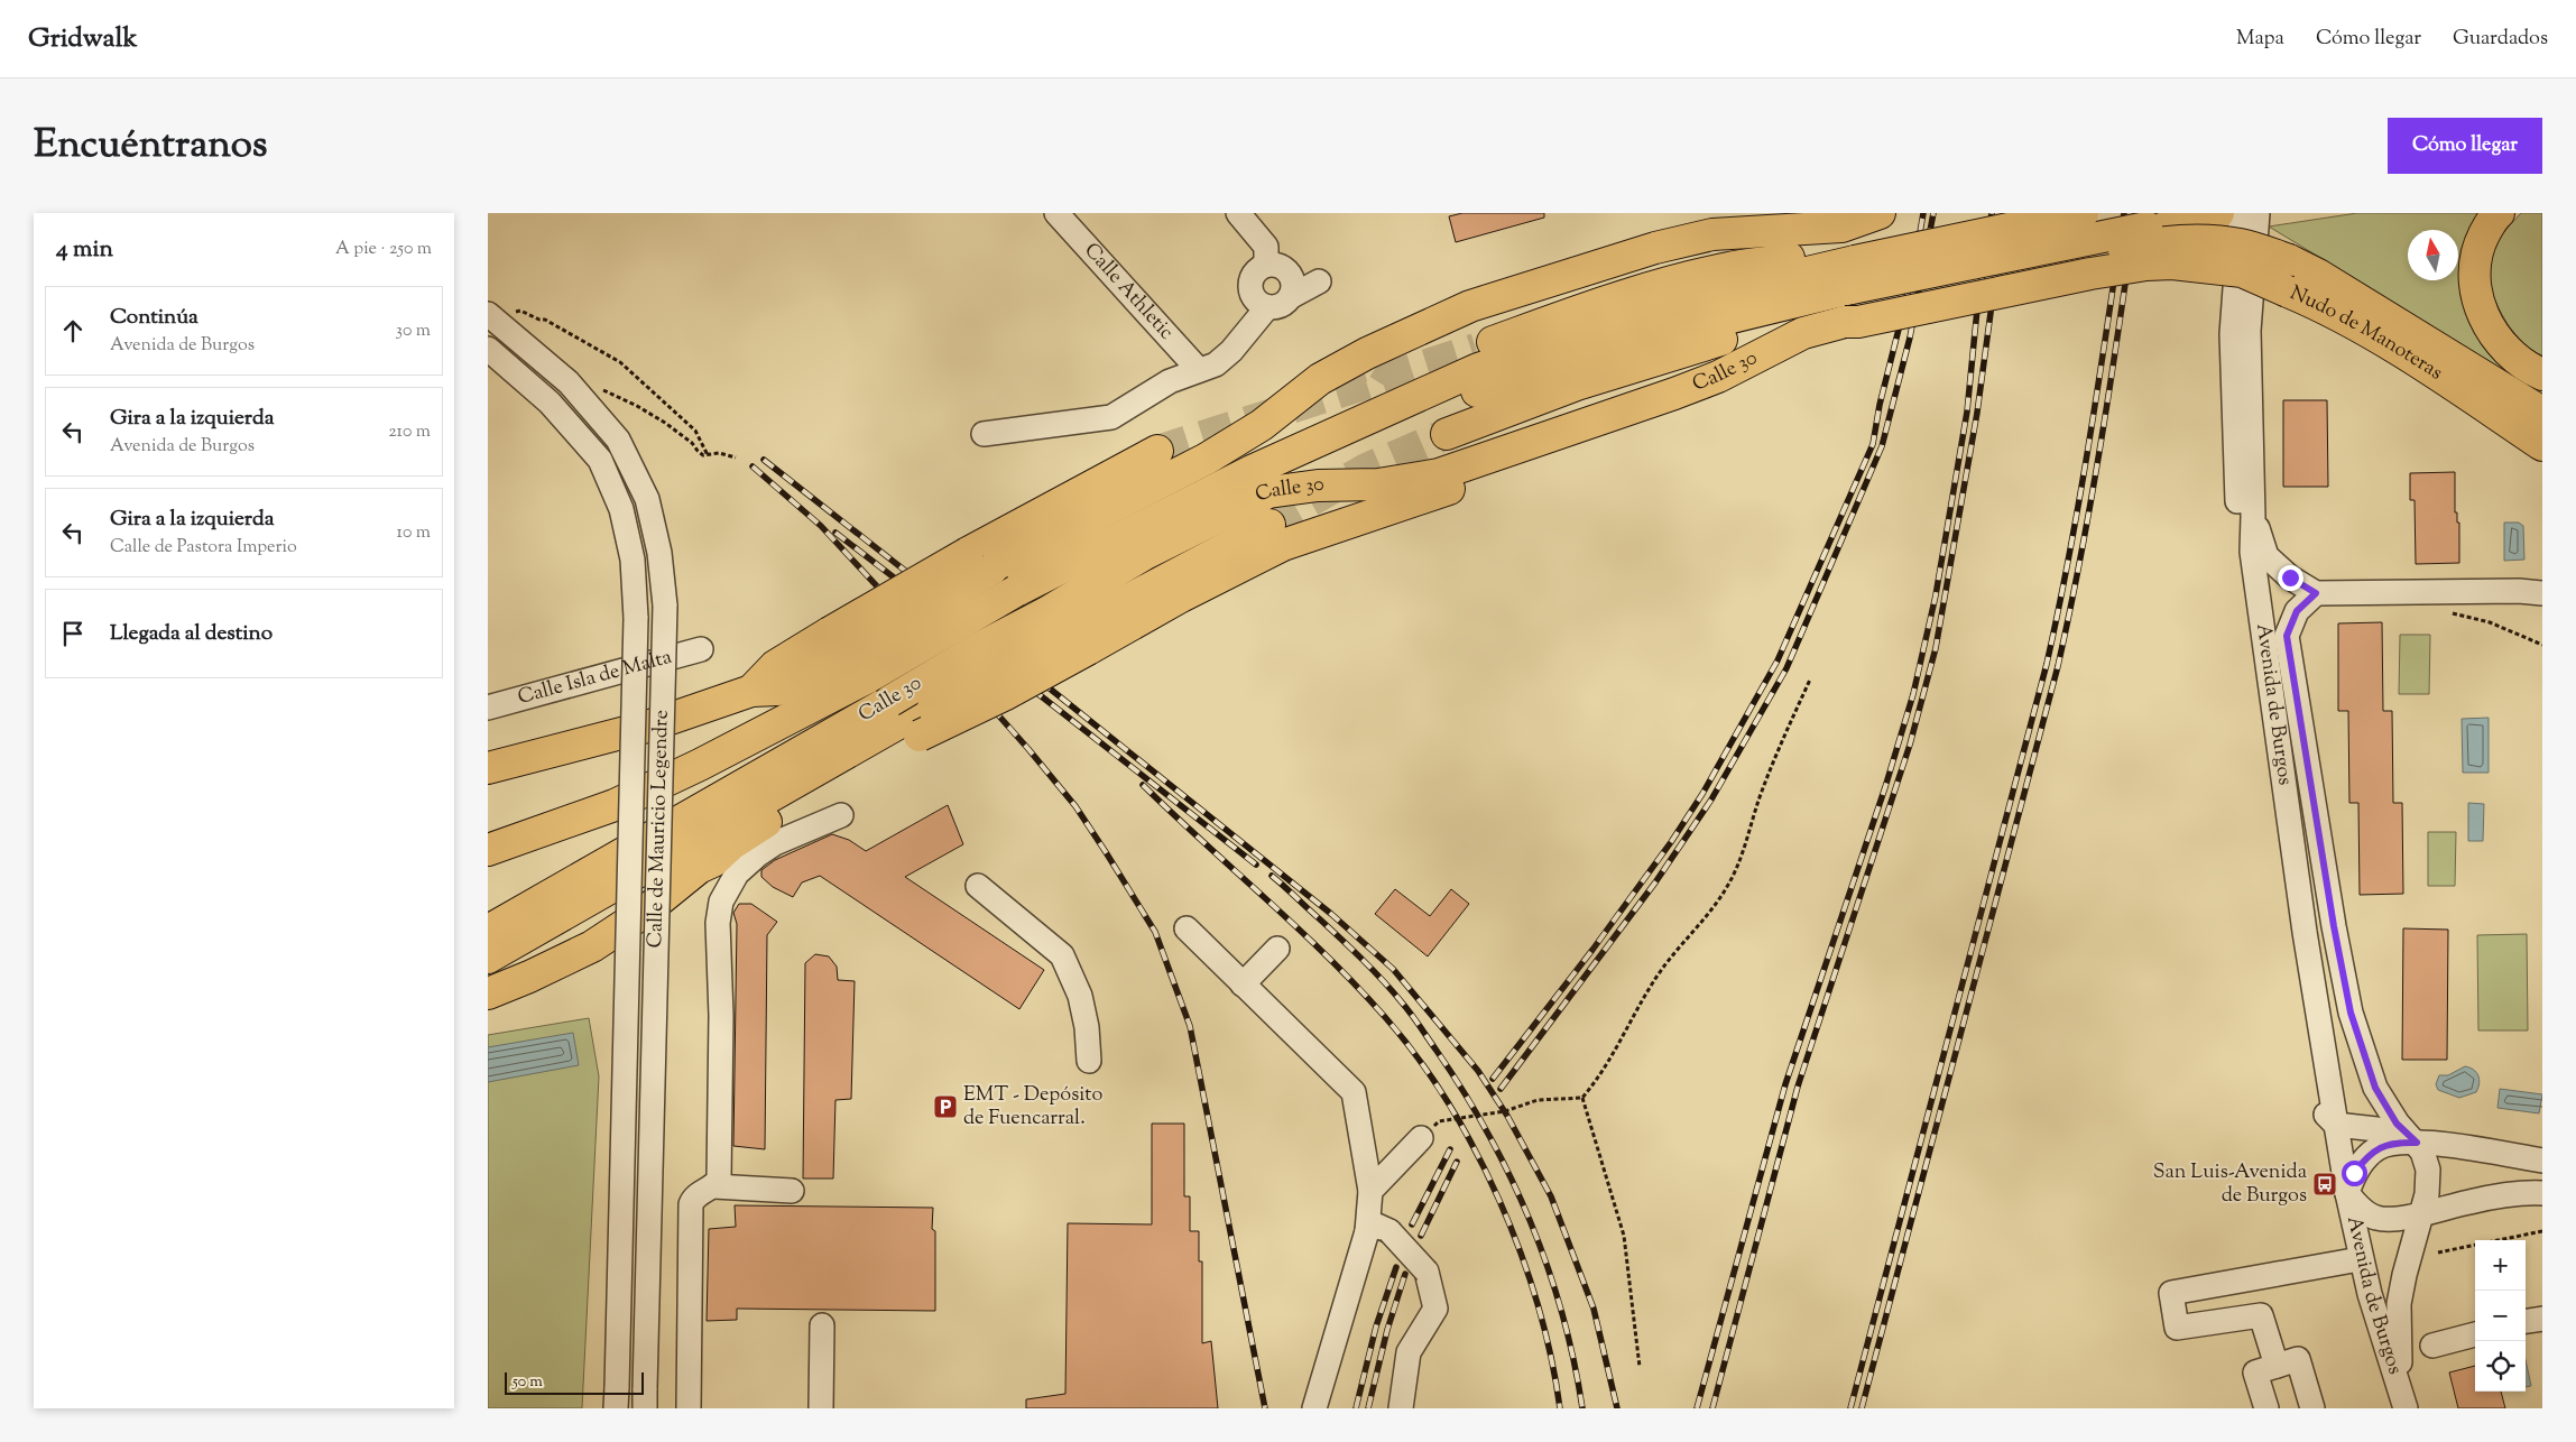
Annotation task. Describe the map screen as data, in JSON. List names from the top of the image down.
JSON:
{
  "streets": {
    "highway": ["Nudo de Manoteras", "Calle 30"],
    "street": [
      "Calle Athletic",
      "Calle Isla de Malta",
      "Avenida de Burgos",
      "Calle de Mauricio Legendre"
    ]
  },
  "crossings": [
    ["Nudo de Manoteras", "Calle 30"]
  ],
  "places": {
    "parking": ["EMT - Depósito de Fuencarral."],
    "bus stop": ["San Luis-Avenida de Burgos"]
  },
  "scale_bar": "50 m",
  "north": "top",
  "page": {
    "header": "Gridwalk",
    "nav": ["Mapa", "Cómo llegar", "Guardados"],
    "title": "Encuéntranos",
    "buttons": "Cómo llegar",
    "heading": ["4 min", "A pie · 250 m"],
    "list": [
      ["Continúa", "Avenida de Burgos", "30 m"],
      ["Gira a la izquierda", "Avenida de Burgos", "210 m"],
      ["Gira a la izquierda", "Calle de Pastora Imperio", "10 m"],
      "Llegada al destino"
    ],
    "map_buttons": ["+", "−"],
    "scale": "50 m"
  }
}
